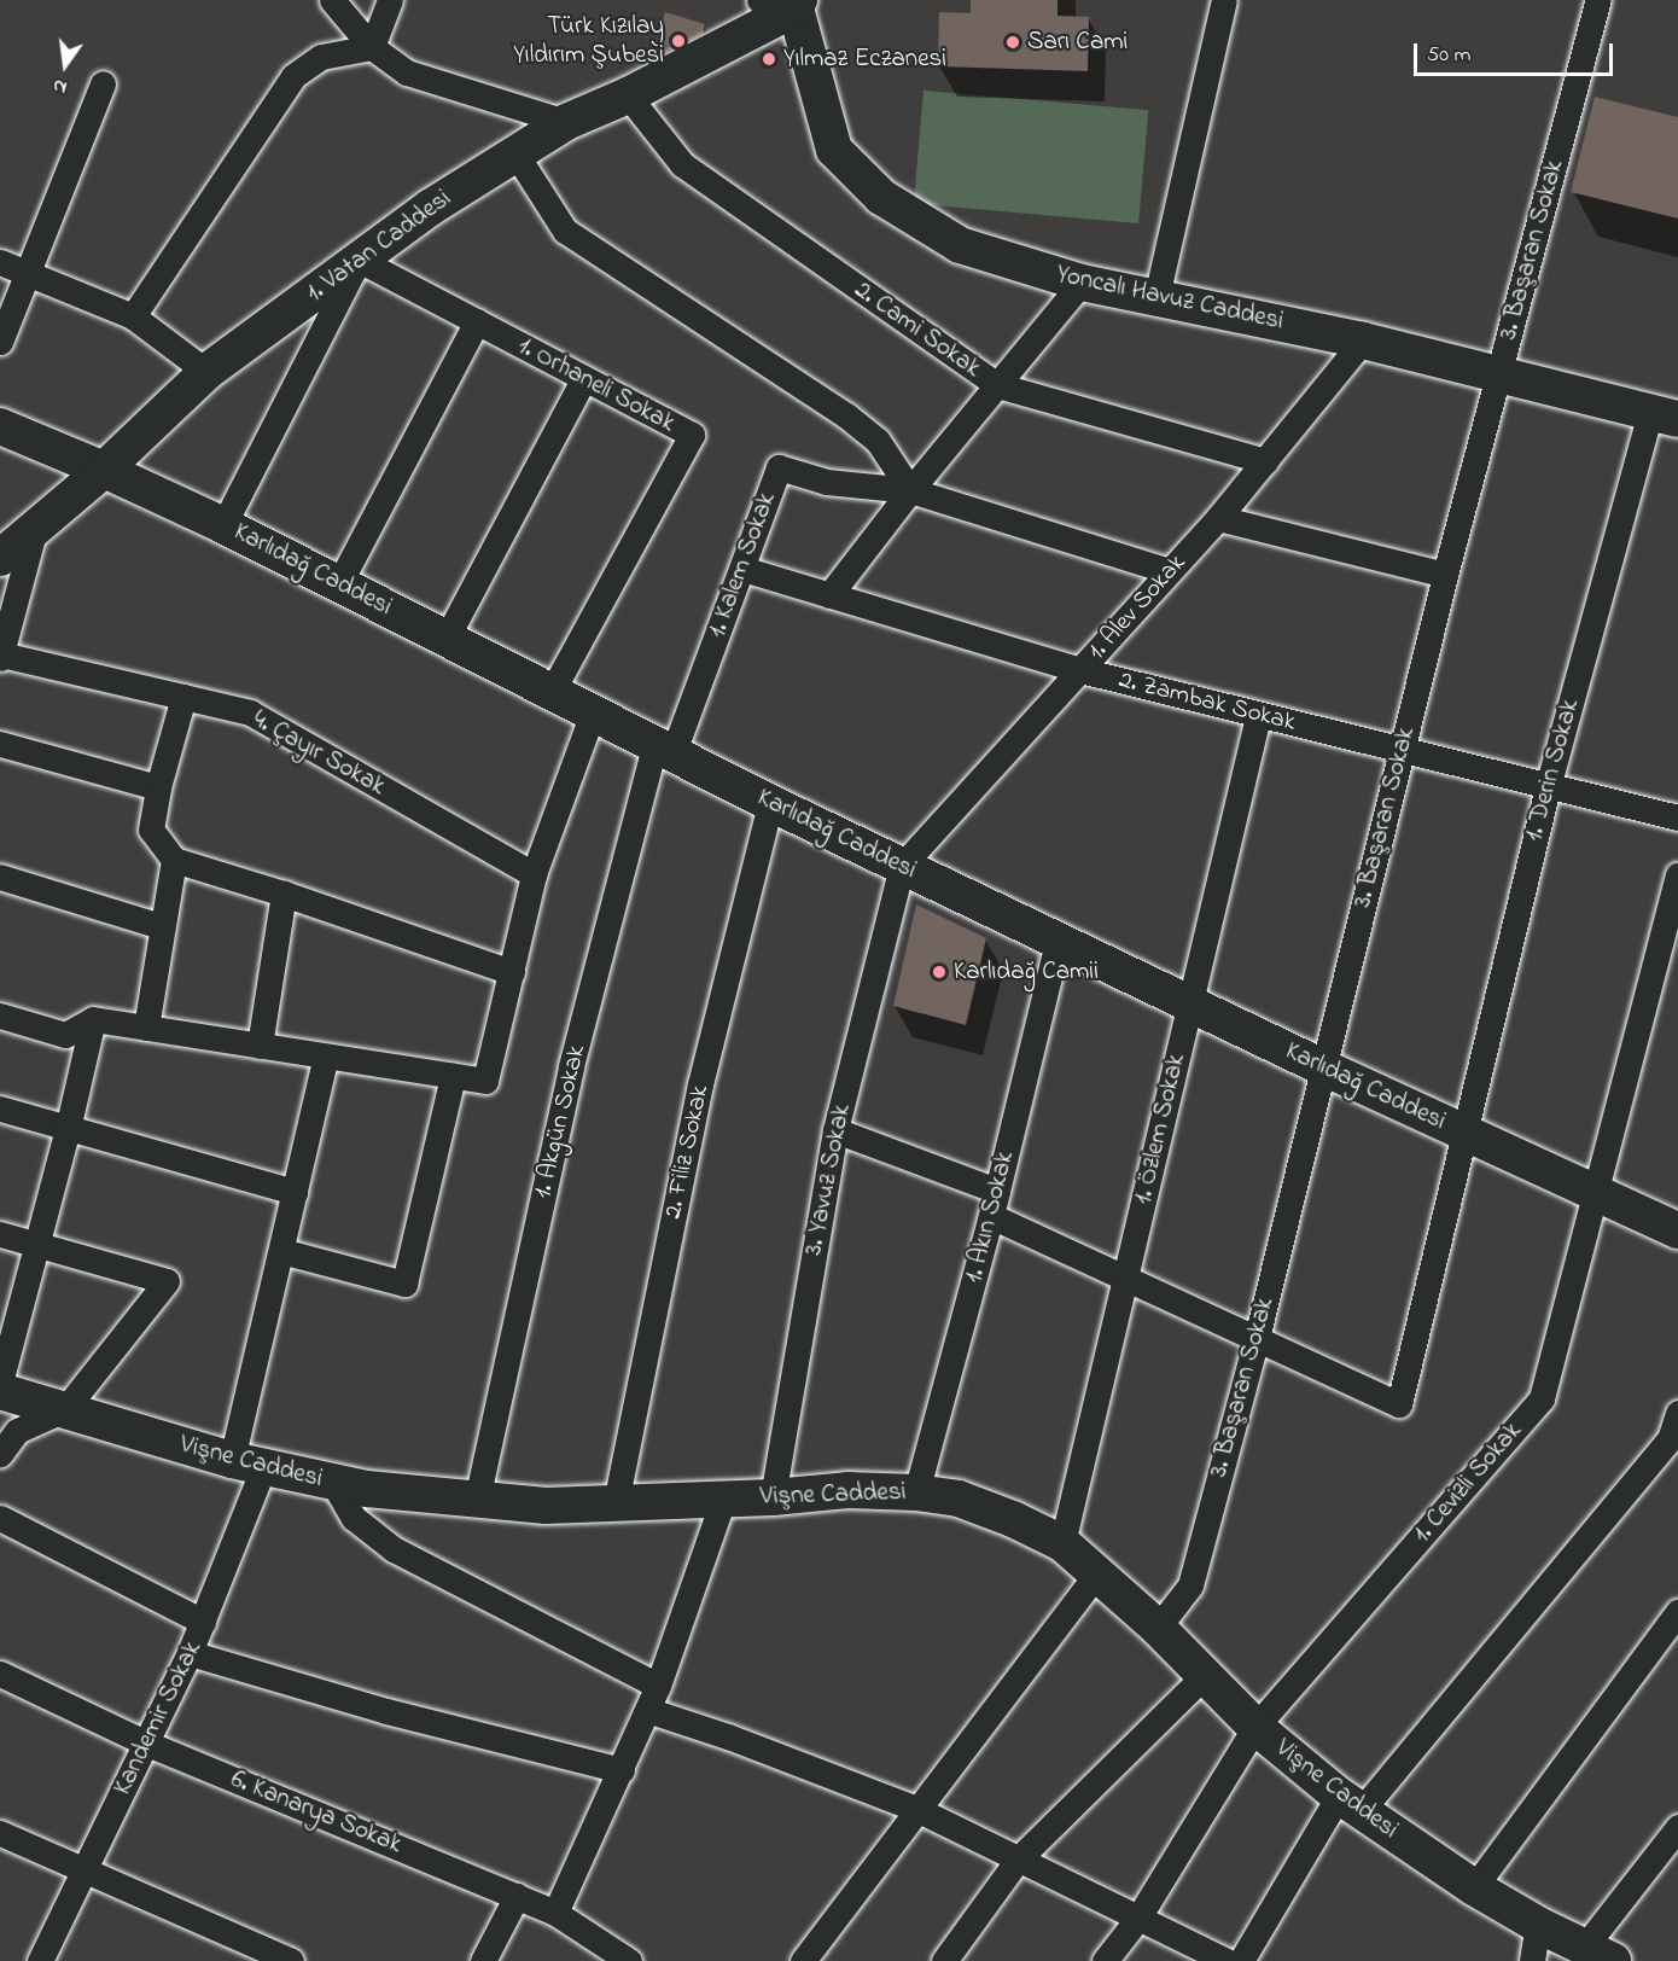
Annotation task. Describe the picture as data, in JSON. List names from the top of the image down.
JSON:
{
  "streets": {
    "main road": [
      "1. Vatan Caddesi",
      "Yoncalı Havuz Caddesi",
      "Karlıdağ Caddesi",
      "Vişne Caddesi"
    ],
    "street": [
      "3. Başaran Sokak",
      "2. Cami Sokak",
      "1. Orhaneli Sokak",
      "1. Kalem Sokak",
      "1. Alev Sokak",
      "2. Zambak Sokak",
      "4. Çayır Sokak",
      "1. Derin Sokak",
      "1. Akgün Sokak",
      "1. Özlem Sokak",
      "2. Filiz Sokak",
      "3. Yavuz Sokak",
      "1. Akın Sokak",
      "1. Cevizli Sokak",
      "Kandemir Sokak",
      "6. Kanarya Sokak"
    ]
  },
  "crossings": [
    ["1. Vatan Caddesi", "Yoncalı Havuz Caddesi"],
    ["1. Vatan Caddesi", "2. Cami Sokak"],
    ["1. Vatan Caddesi", "1. Orhaneli Sokak"],
    ["1. Vatan Caddesi", "Karlıdağ Caddesi"],
    ["3. Başaran Sokak", "Yoncalı Havuz Caddesi"],
    ["3. Başaran Sokak", "Karlıdağ Caddesi"],
    ["3. Başaran Sokak", "2. Zambak Sokak"],
    ["3. Başaran Sokak", "1. Derin Sokak"],
    ["3. Başaran Sokak", "Vişne Caddesi"],
    ["Yoncalı Havuz Caddesi", "1. Alev Sokak"],
    ["Yoncalı Havuz Caddesi", "1. Derin Sokak"],
    ["2. Cami Sokak", "1. Alev Sokak"],
    ["1. Orhaneli Sokak", "Karlıdağ Caddesi"],
    ["1. Kalem Sokak", "Karlıdağ Caddesi"],
    ["1. Kalem Sokak", "2. Zambak Sokak"],
    ["1. Kalem Sokak", "1. Akgün Sokak"],
    ["Karlıdağ Caddesi", "1. Alev Sokak"],
    ["Karlıdağ Caddesi", "1. Derin Sokak"],
    ["Karlıdağ Caddesi", "1. Akgün Sokak"],
    ["Karlıdağ Caddesi", "1. Özlem Sokak"],
    ["Karlıdağ Caddesi", "2. Filiz Sokak"],
    ["Karlıdağ Caddesi", "3. Yavuz Sokak"],
    ["Karlıdağ Caddesi", "1. Akın Sokak"],
    ["Karlıdağ Caddesi", "1. Cevizli Sokak"],
    ["1. Alev Sokak", "2. Zambak Sokak"],
    ["1. Alev Sokak", "3. Yavuz Sokak"],
    ["2. Zambak Sokak", "1. Derin Sokak"],
    ["2. Zambak Sokak", "1. Özlem Sokak"],
    ["1. Akgün Sokak", "Vişne Caddesi"],
    ["1. Özlem Sokak", "Vişne Caddesi"],
    ["2. Filiz Sokak", "Vişne Caddesi"],
    ["3. Yavuz Sokak", "Vişne Caddesi"],
    ["1. Akın Sokak", "Vişne Caddesi"],
    ["Vişne Caddesi", "1. Cevizli Sokak"],
    ["Vişne Caddesi", "Kandemir Sokak"],
    ["Kandemir Sokak", "6. Kanarya Sokak"]
  ],
  "places": [
    "Türk Kızılay Yıldırım Şubesi",
    "Sarı Cami",
    "Yılmaz Eczanesi",
    "Karlıdağ Camii"
  ],
  "scale_bar": "50 m",
  "north": "bottom"
}
